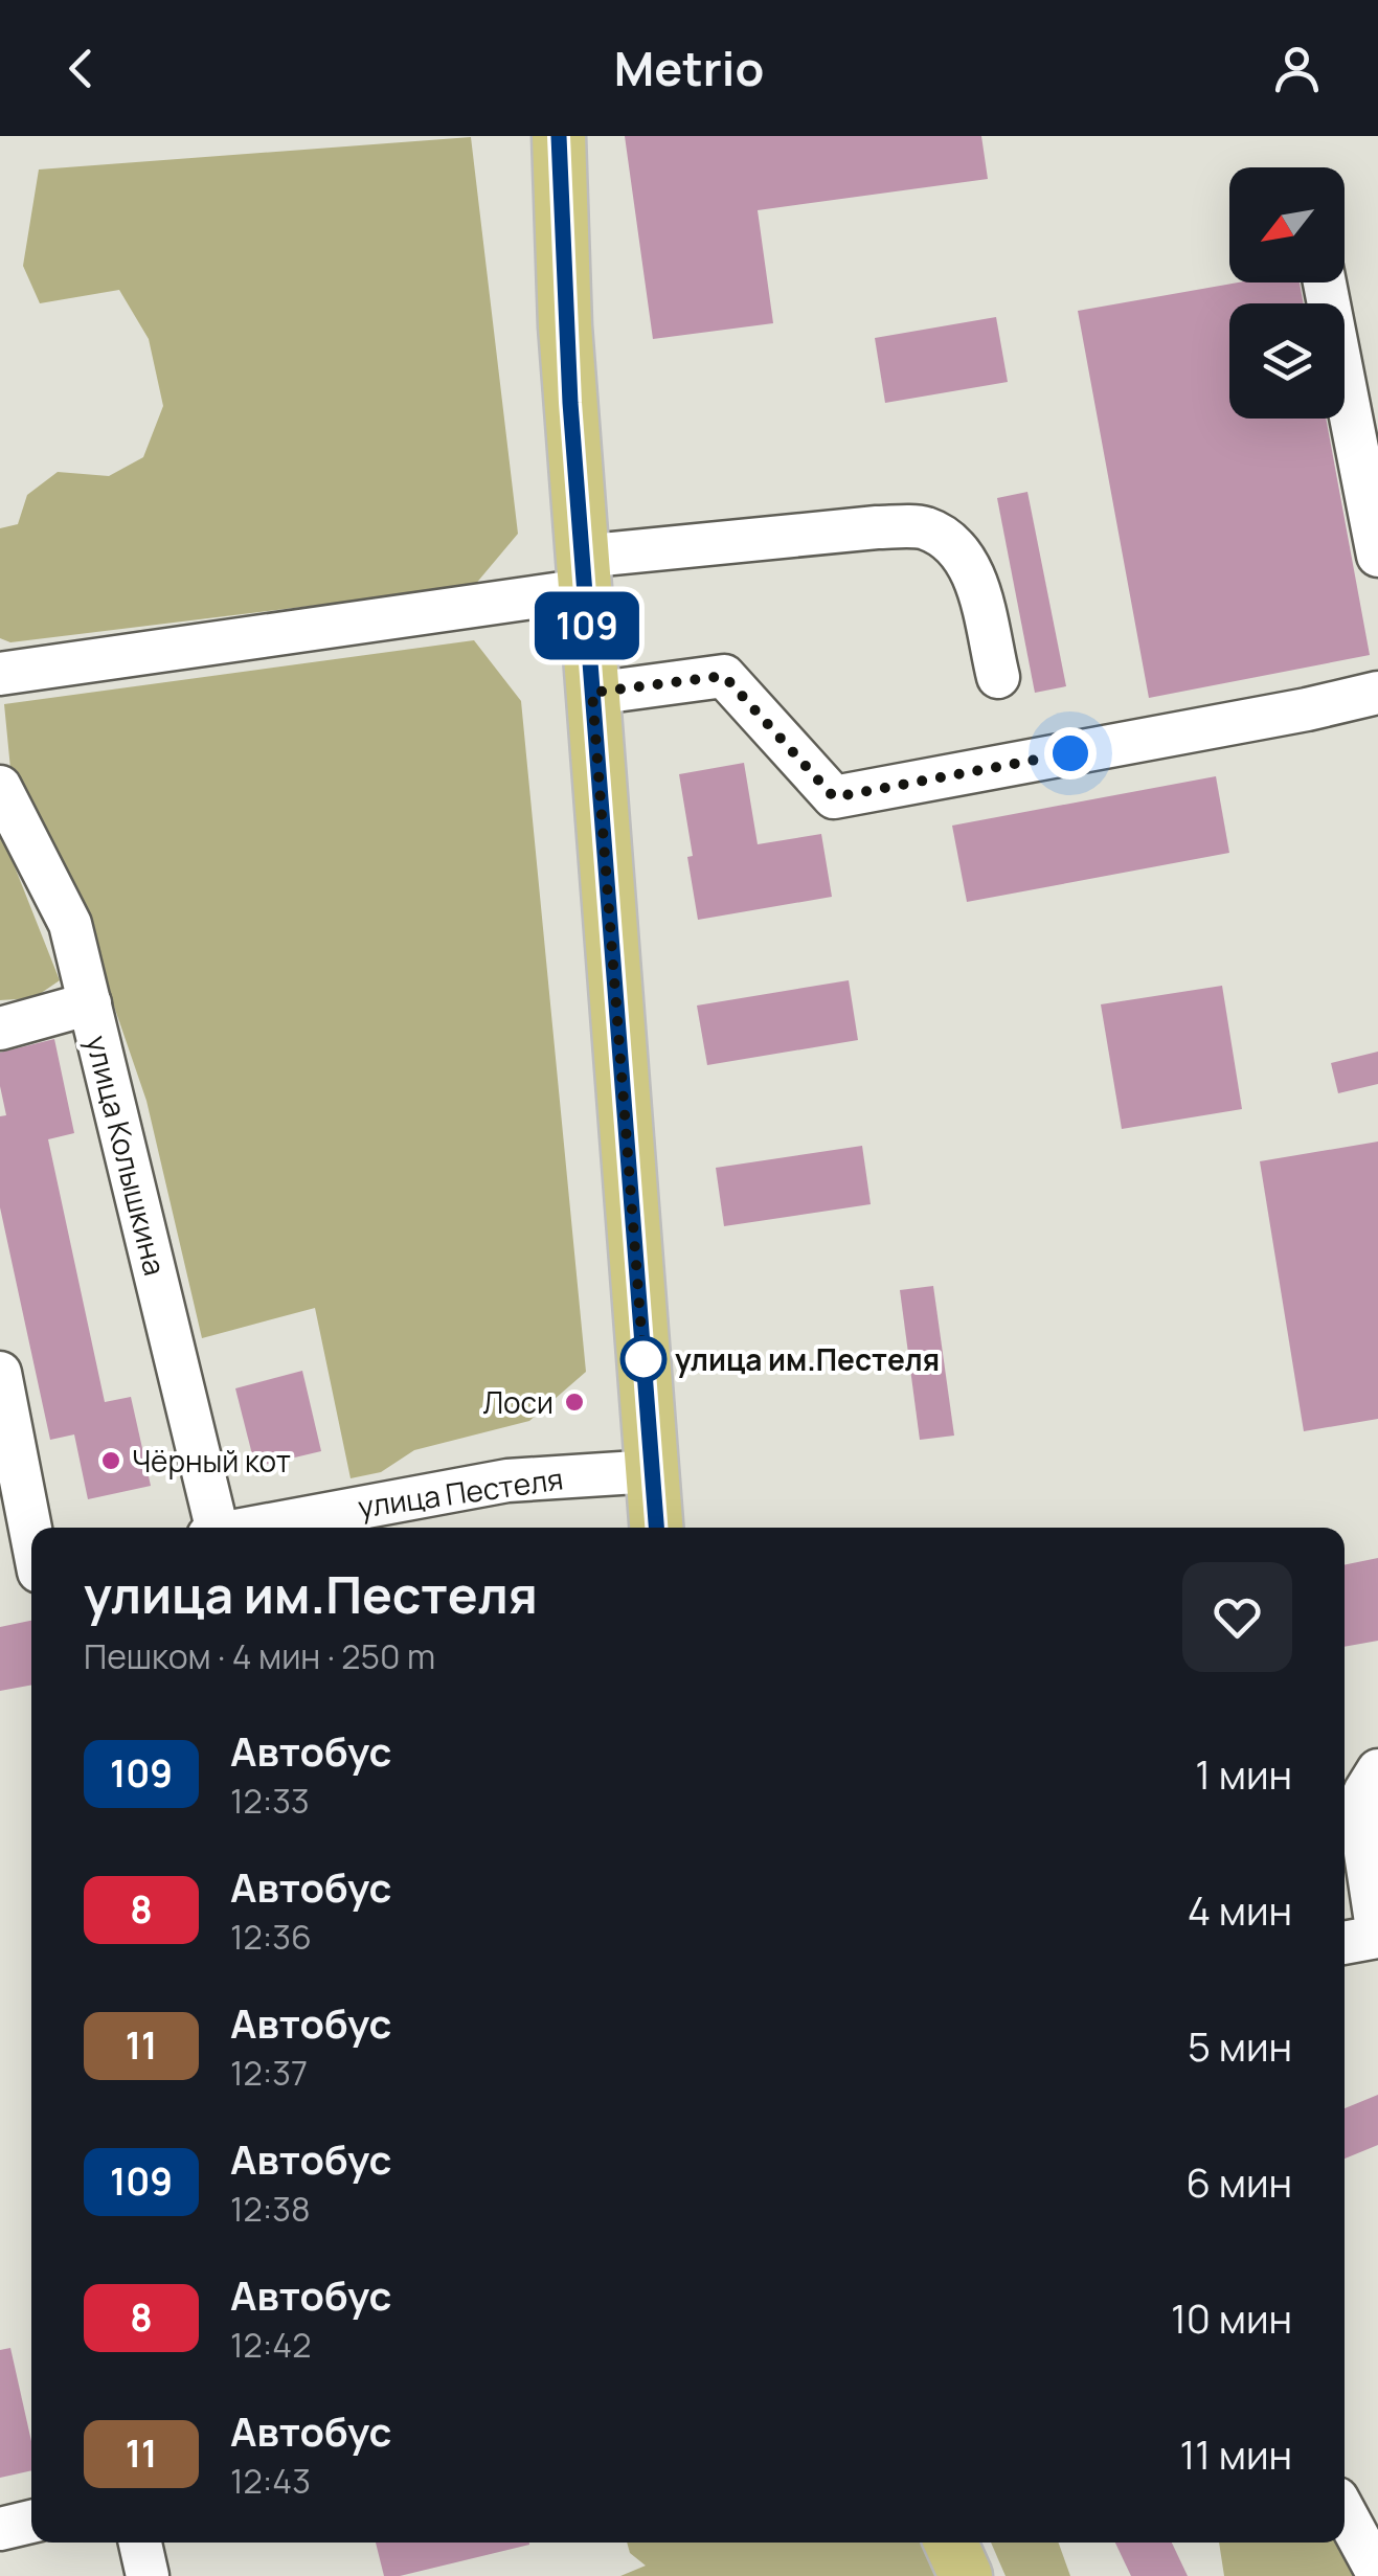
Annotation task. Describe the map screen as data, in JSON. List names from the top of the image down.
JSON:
{
  "streets": {
    "street": ["улица Колышкина", "улица Пестеля"]
  },
  "places": ["улица им.Пестеля", "Лоси", "Чёрный кот"],
  "lines": ["bus line 109"],
  "north": "bottom left",
  "page": {
    "header": "Metrio",
    "on_map": "109",
    "heading": ["улица им.Пестеля", "Пешком · 4 мин · 250 m"],
    "list": [
      {
        "mark": "109",
        "name": "Автобус",
        "note": "12:33",
        "value": "1 мин"
      },
      {
        "mark": "8",
        "name": "Автобус",
        "note": "12:36",
        "value": "4 мин"
      },
      {
        "mark": "11",
        "name": "Автобус",
        "note": "12:37",
        "value": "5 мин"
      },
      {
        "mark": "109",
        "name": "Автобус",
        "note": "12:38",
        "value": "6 мин"
      },
      {
        "mark": "8",
        "name": "Автобус",
        "note": "12:42",
        "value": "10 мин"
      },
      {
        "mark": "11",
        "name": "Автобус",
        "note": "12:43",
        "value": "11 мин"
      }
    ]
  }
}
